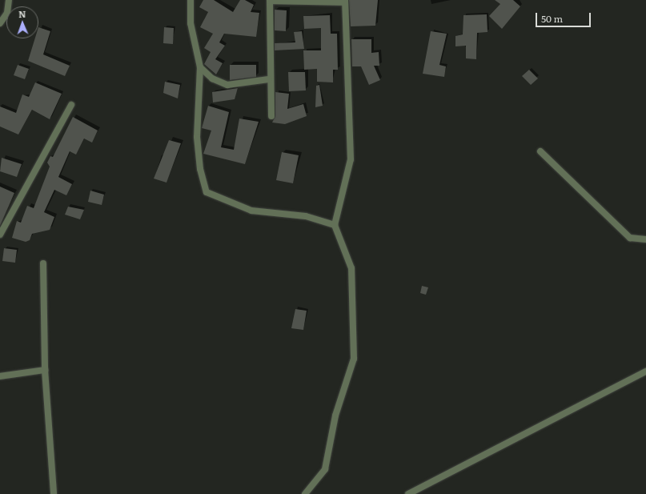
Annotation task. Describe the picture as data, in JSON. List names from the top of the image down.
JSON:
{
  "scale_bar": "50 m",
  "north": "top"
}
